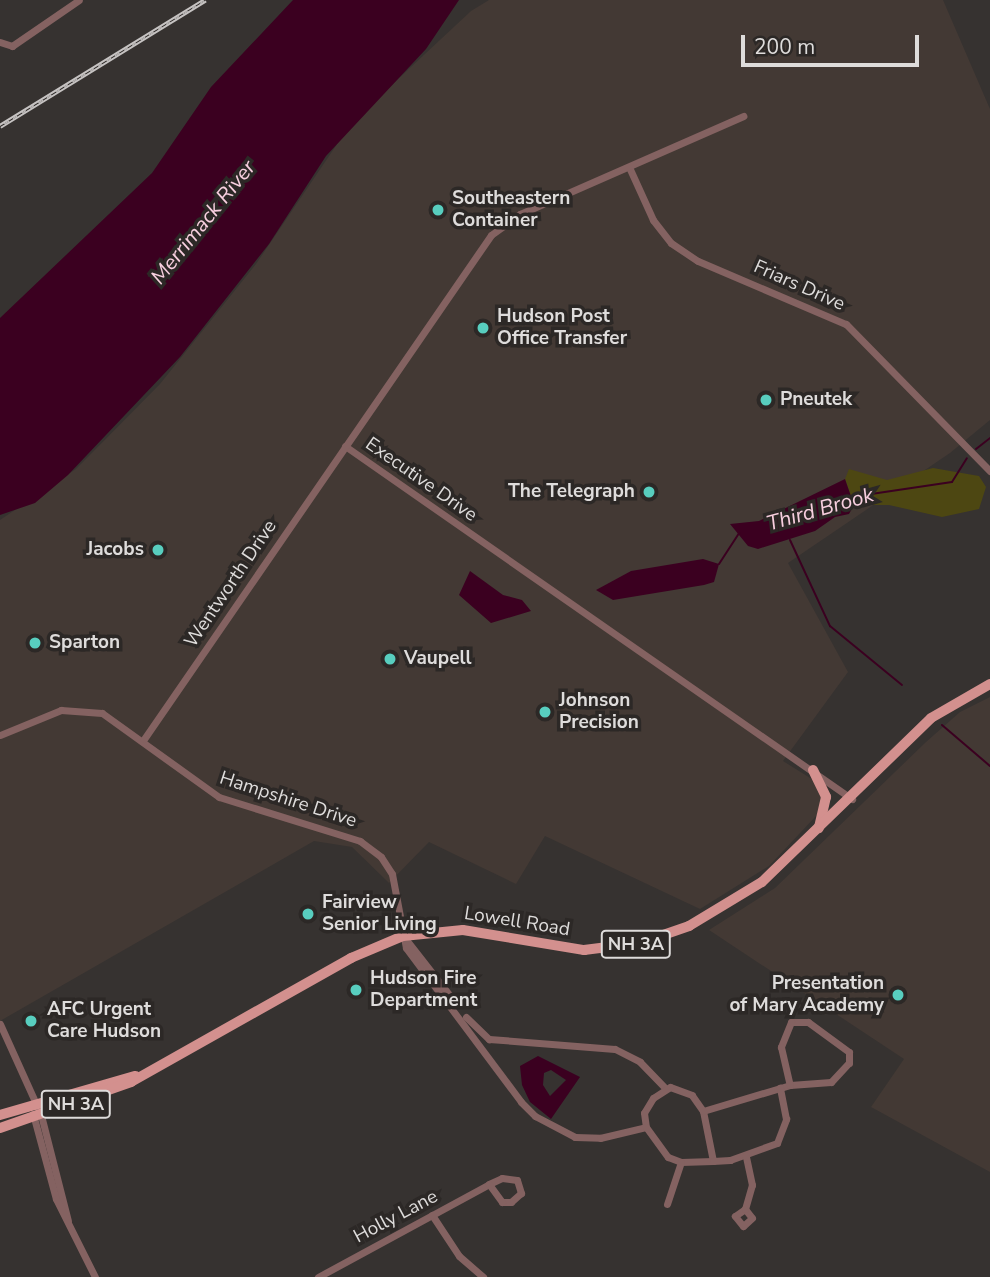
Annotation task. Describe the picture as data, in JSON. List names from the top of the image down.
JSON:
{
  "streets": {
    "main road": ["Lowell Road", "NH 3A"],
    "street": [
      "Friars Drive",
      "Executive Drive",
      "Wentworth Drive",
      "Hampshire Drive",
      "Holly Lane"
    ]
  },
  "crossings": [
    ["Friars Drive", "Executive Drive"],
    ["Executive Drive", "Wentworth Drive"],
    ["Executive Drive", "Lowell Road"],
    ["Wentworth Drive", "Hampshire Drive"],
    ["Hampshire Drive", "Lowell Road"]
  ],
  "water": ["Merrimack River", "Third Brook"],
  "places": [
    "Southeastern Container",
    "Hudson Post Office Transfer",
    "Pneutek",
    "The Telegraph",
    "Jacobs",
    "Sparton",
    "Vaupell",
    "Johnson Precision",
    "Fairview Senior Living",
    "Hudson Fire Department",
    "Presentation of Mary Academy",
    "AFC Urgent Care Hudson"
  ],
  "scale_bar": "200 m"
}
